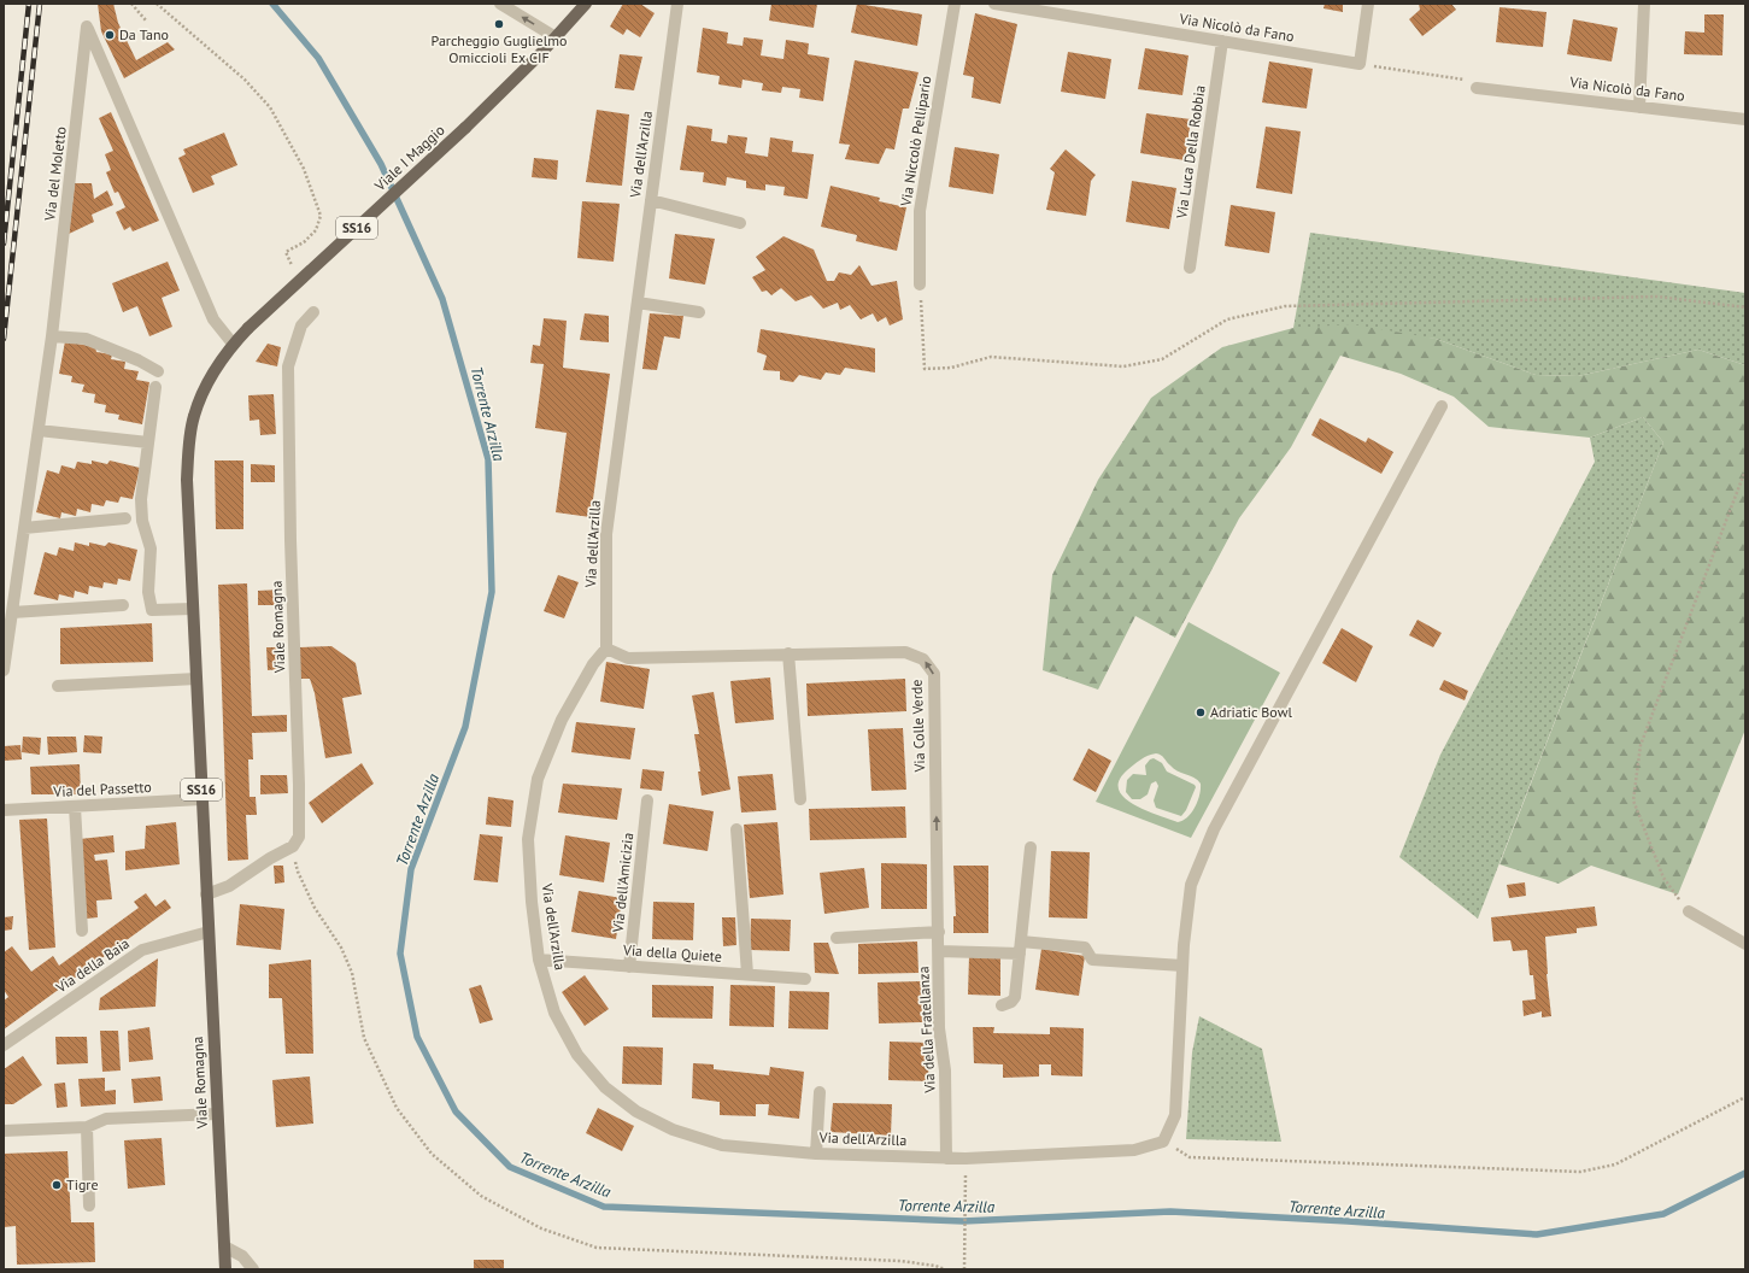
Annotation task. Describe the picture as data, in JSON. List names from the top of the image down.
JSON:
{
  "streets": {
    "main road": ["Viale I Maggio", "SS16", "Viale Romagna"],
    "street": [
      "Via Nicolò da Fano",
      "Via Niccolò Pellipario",
      "Via Luca Della Robbia",
      "Via dell'Arzilla",
      "Via del Moletto",
      "Via Colle Verde",
      "Via del Passetto",
      "Via dell'Amicizia",
      "Via della Quiete",
      "Via della Baia",
      "Via della Fratellanza"
    ]
  },
  "crossings": [
    ["Via Nicolò da Fano", "Via Luca Della Robbia"],
    ["Via dell'Arzilla", "Via Colle Verde"],
    ["Via dell'Arzilla", "Via della Quiete"],
    ["Via dell'Arzilla", "Via della Fratellanza"],
    ["Viale I Maggio", "Viale Romagna"],
    ["Via del Moletto", "Viale Romagna"],
    ["Viale Romagna", "Via del Passetto"],
    ["Viale Romagna", "Via della Baia"],
    ["Via Colle Verde", "Via della Fratellanza"],
    ["Via dell'Amicizia", "Via della Quiete"]
  ],
  "water": ["Torrente Arzilla"],
  "places": [
    "Parcheggio Guglielmo Omiccioli Ex CIF",
    "Da Tano",
    "Adriatic Bowl",
    "Tigre"
  ]
}
